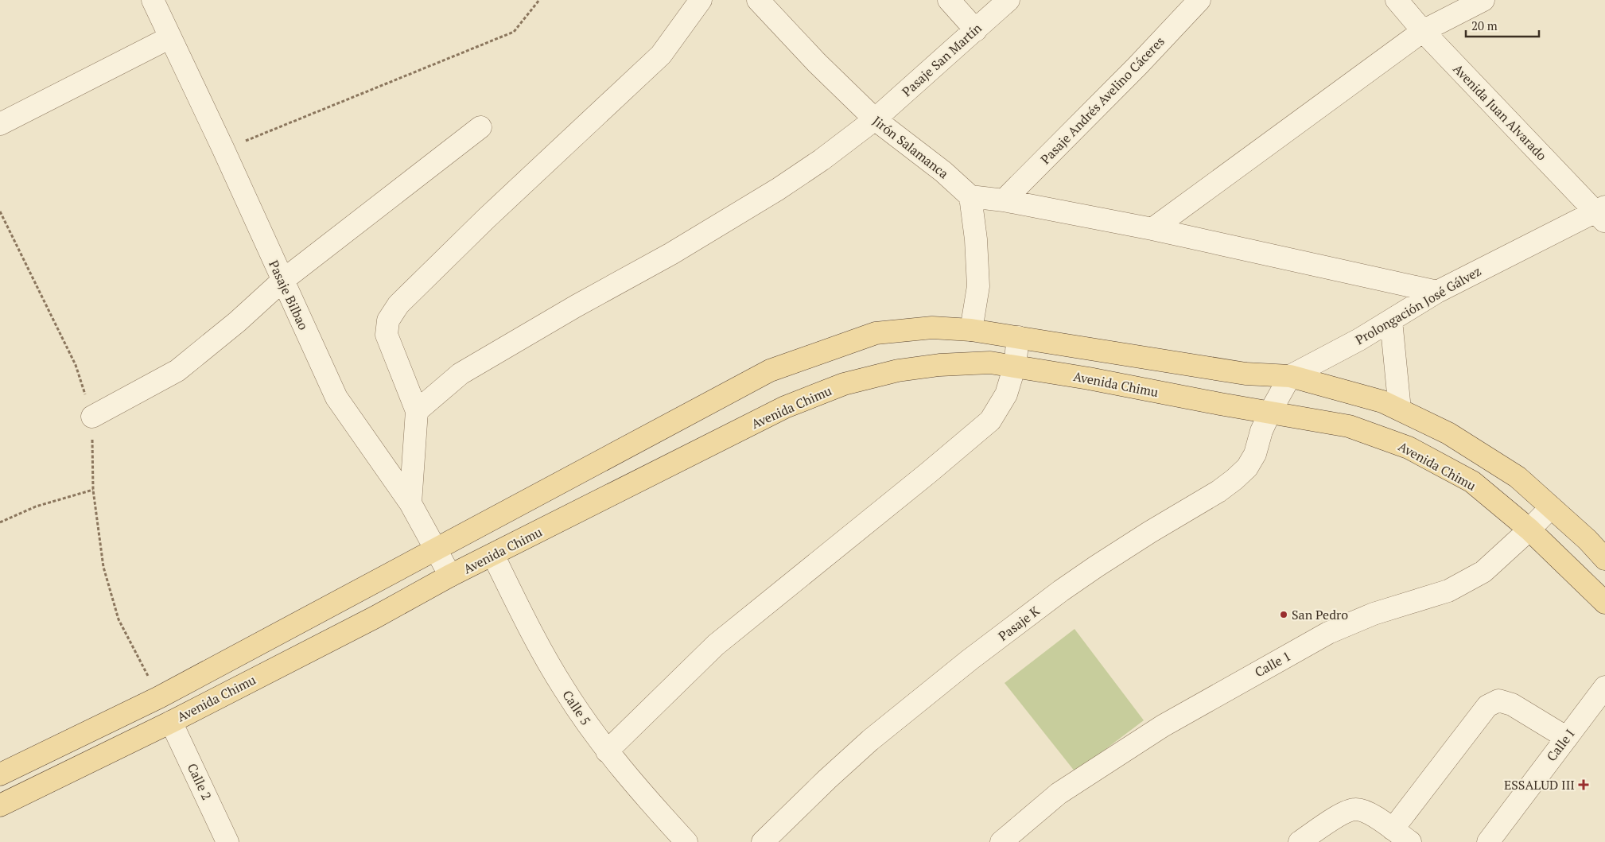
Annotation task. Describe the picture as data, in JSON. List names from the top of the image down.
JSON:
{
  "streets": {
    "main road": ["Avenida Chimu"],
    "street": [
      "Pasaje San Martín",
      "Pasaje Andrés Avelino Cáceres",
      "Avenida Juan Alvarado",
      "Jirón Salamanca",
      "Pasaje Bilbao",
      "Prolongación José Gálvez",
      "Pasaje K",
      "Calle 1",
      "Calle 5",
      "Calle I",
      "Calle 2"
    ]
  },
  "crossings": [
    ["Pasaje San Martín", "Jirón Salamanca"],
    ["Avenida Juan Alvarado", "Prolongación José Gálvez"],
    ["Pasaje Bilbao", "Avenida Chimu"],
    ["Prolongación José Gálvez", "Avenida Chimu"],
    ["Avenida Chimu", "Pasaje K"],
    ["Avenida Chimu", "Calle 1"],
    ["Avenida Chimu", "Calle 5"],
    ["Avenida Chimu", "Calle 2"]
  ],
  "places": {
    "other": ["San Pedro"],
    "health": ["ESSALUD III"]
  },
  "scale_bar": "20 m"
}
